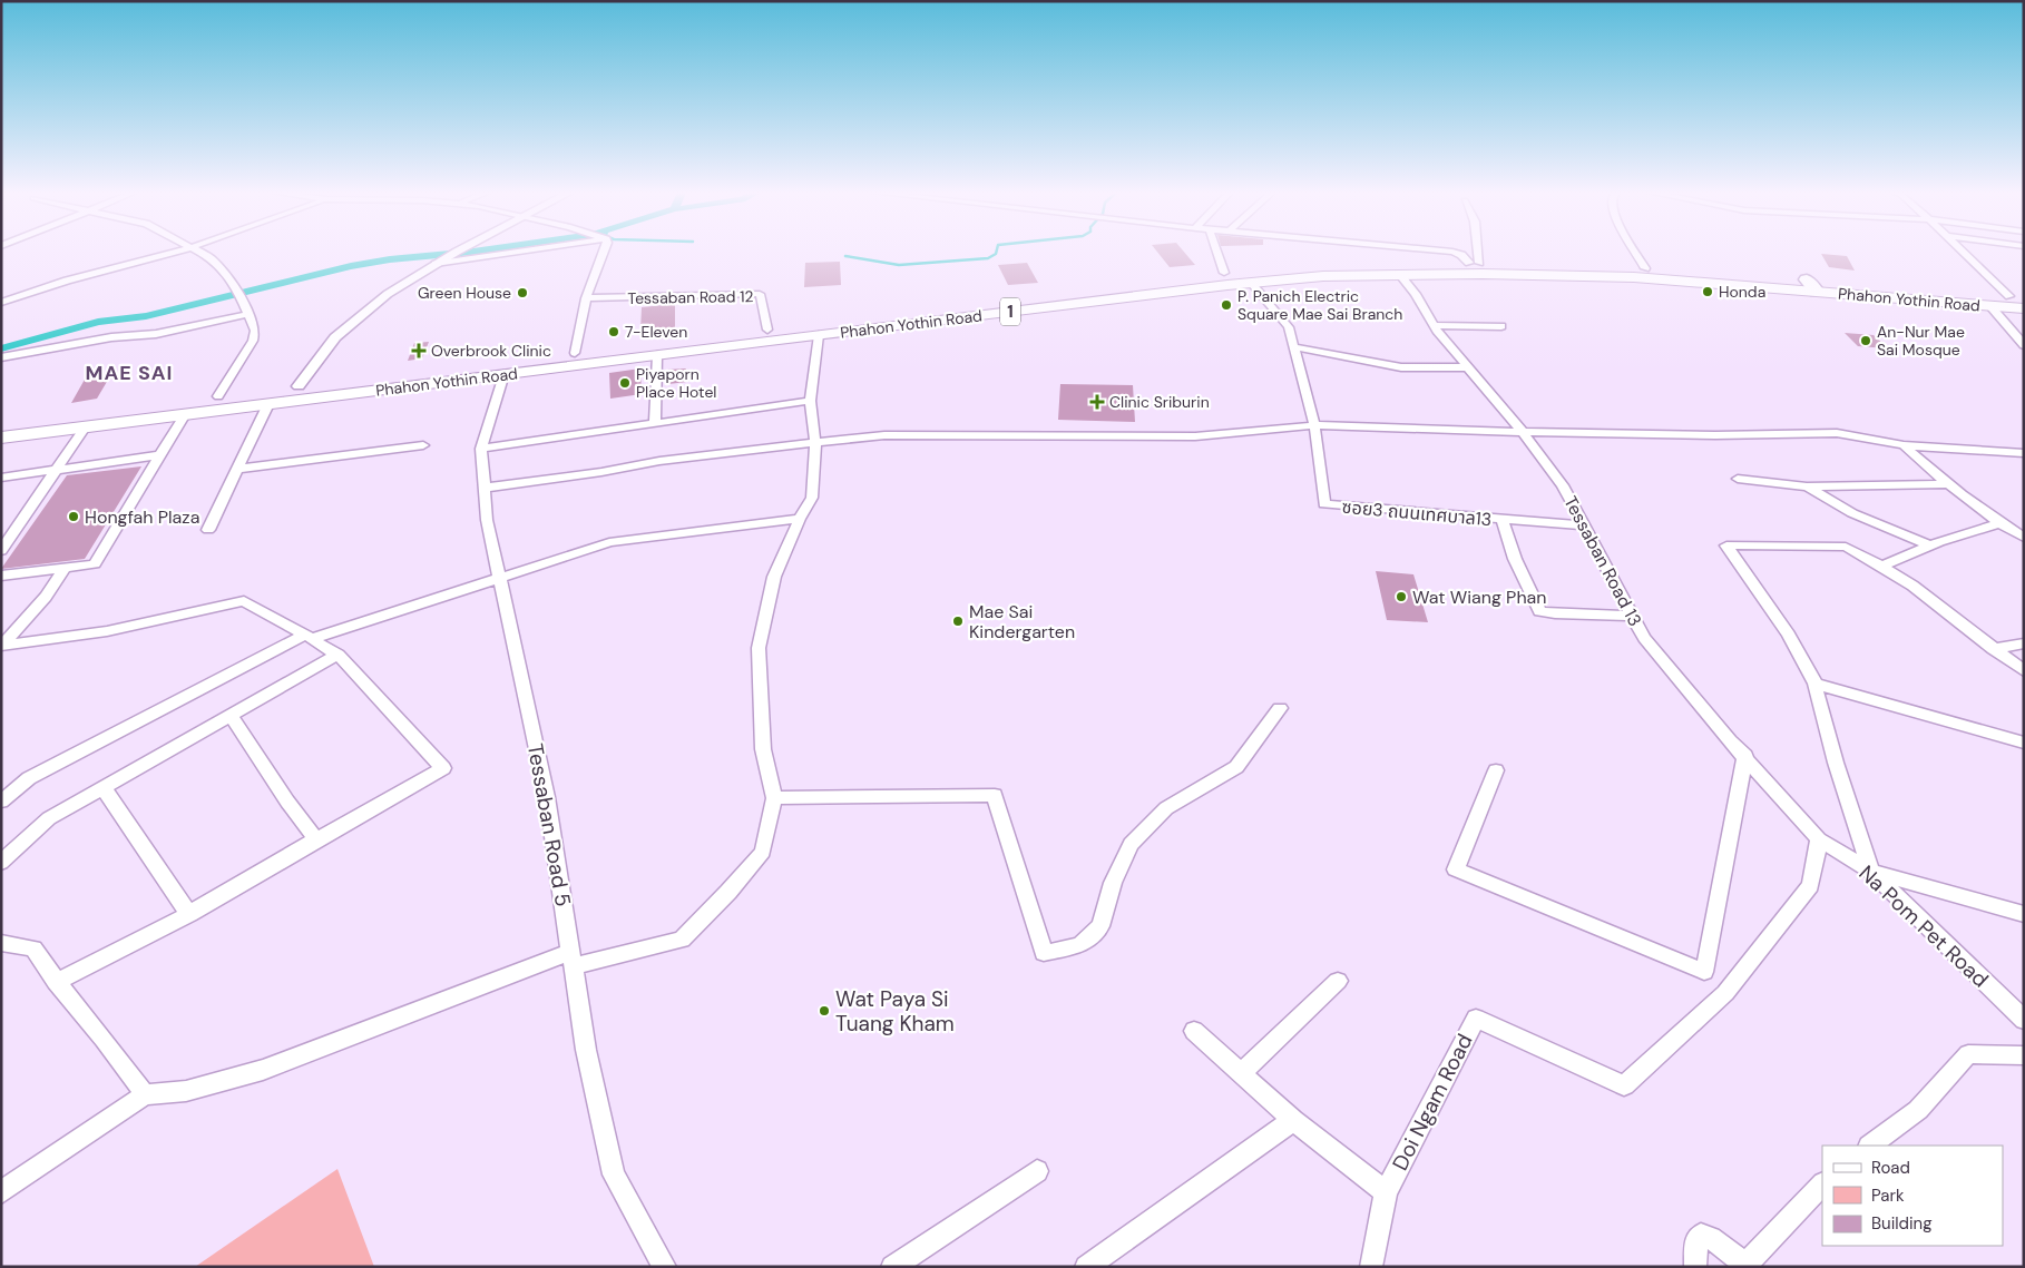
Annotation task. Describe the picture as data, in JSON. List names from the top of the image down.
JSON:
{
  "streets": {
    "main road": ["Phahon Yothin Road", "1"],
    "street": [
      "Tessaban Road 12",
      "ซอย3 ถนนเทศบาล13",
      "Tessaban Road 13",
      "Tessaban Road 5",
      "Na Pom Pet Road",
      "Doi Ngam Road"
    ]
  },
  "crossings": [
    ["Tessaban Road 12", "Phahon Yothin Road"],
    ["Phahon Yothin Road", "ซอย3 ถนนเทศบาล13"],
    ["Phahon Yothin Road", "Tessaban Road 13"],
    ["Phahon Yothin Road", "Tessaban Road 5"],
    ["ซอย3 ถนนเทศบาล13", "Tessaban Road 13"],
    ["Tessaban Road 13", "Na Pom Pet Road"],
    ["Tessaban Road 13", "Doi Ngam Road"],
    ["Na Pom Pet Road", "Doi Ngam Road"]
  ],
  "districts": ["MAE SAI"],
  "places": {
    "other": [
      "Honda",
      "Green House",
      "P. Panich Electric Square Mae Sai Branch",
      "7-Eleven",
      "An-Nur Mae Sai Mosque",
      "Piyaporn Place Hotel",
      "Hongfah Plaza",
      "Wat Wiang Phan",
      "Mae Sai Kindergarten",
      "Wat Paya Si Tuang Kham"
    ],
    "health": ["Overbrook Clinic", "Clinic Sriburin"]
  },
  "legend": ["Road", "Park", "Building"]
}
